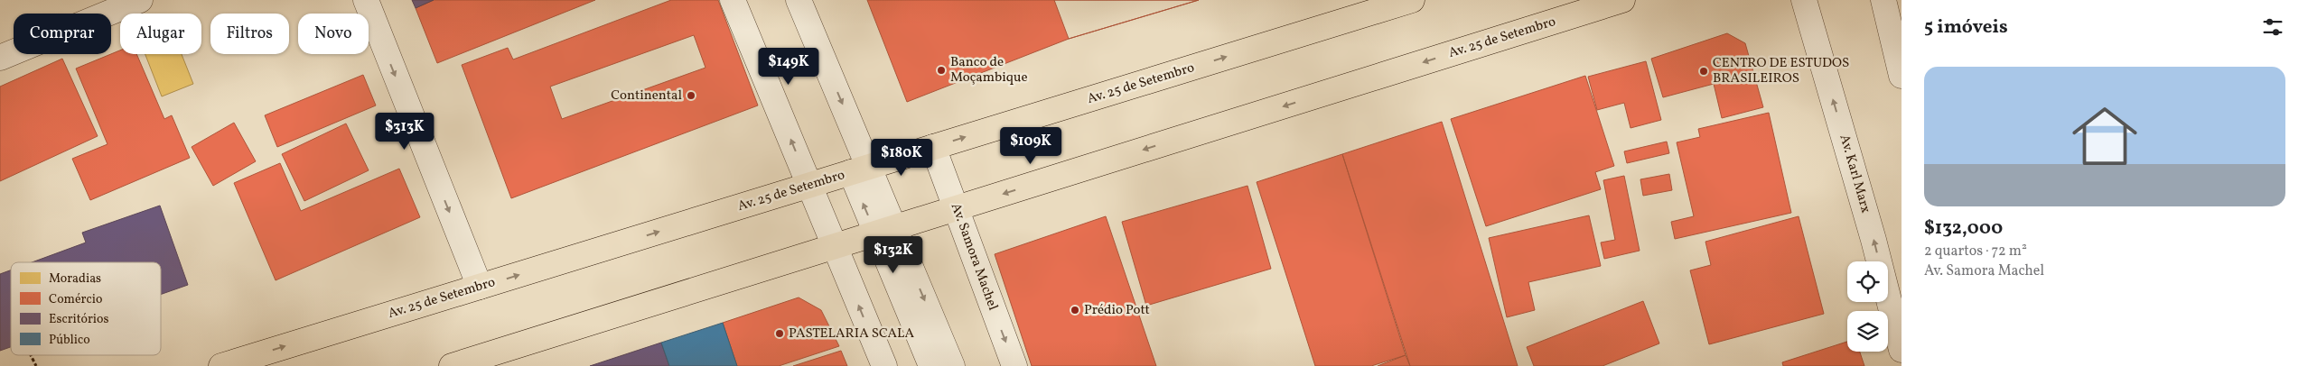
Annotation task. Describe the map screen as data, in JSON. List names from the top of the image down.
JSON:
{
  "streets": {
    "main road": ["Av. 25 de Setembro"],
    "street": ["Av. Karl Marx", "Av. Samora Machel"]
  },
  "crossings": [
    ["Av. 25 de Setembro", "Av. Samora Machel"]
  ],
  "one_way": ["Av. Karl Marx"],
  "places": [
    "Banco de Moçambique",
    "CENTRO DE ESTUDOS BRASILEIROS",
    "Continental",
    "Prédio Pott",
    "PASTELARIA SCALA"
  ],
  "legend": [
    "Moradias",
    "Comércio",
    "Escritórios",
    "Público"
  ],
  "page": {
    "heading": "5 imóveis",
    "chip": [
      "Comprar",
      "Alugar",
      "Filtros",
      "Novo"
    ],
    "price": [
      "$149K",
      "$313K",
      "$109K",
      "$180K",
      "$132K"
    ],
    "list": [
      {
        "name": "$132,000",
        "note": "2 quartos · 72 m² · Av. Samora Machel"
      }
    ]
  }
}
